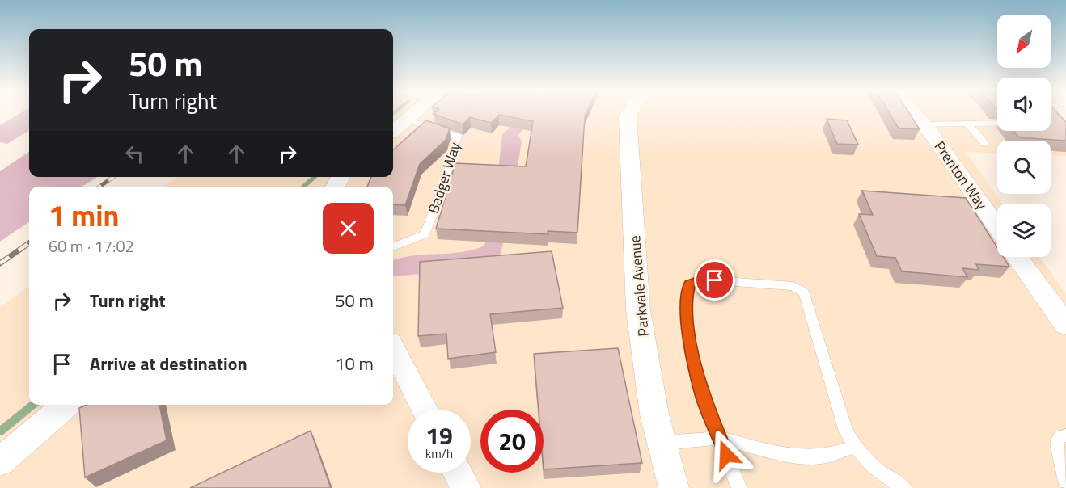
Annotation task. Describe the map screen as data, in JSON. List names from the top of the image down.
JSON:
{
  "streets": {
    "street": ["Prenton Way", "Parkvale Avenue"],
    "lane": ["Badger Way"]
  },
  "north": "bottom left",
  "page": {
    "turn": ["50 m", "Turn right"],
    "heading": ["1 min", "60 m · 17:02"],
    "list": [
      {
        "name": "Turn right",
        "value": "50 m"
      },
      {
        "name": "Arrive at destination",
        "value": "10 m"
      }
    ],
    "speed": "19 km/h",
    "limit": "20"
  }
}
